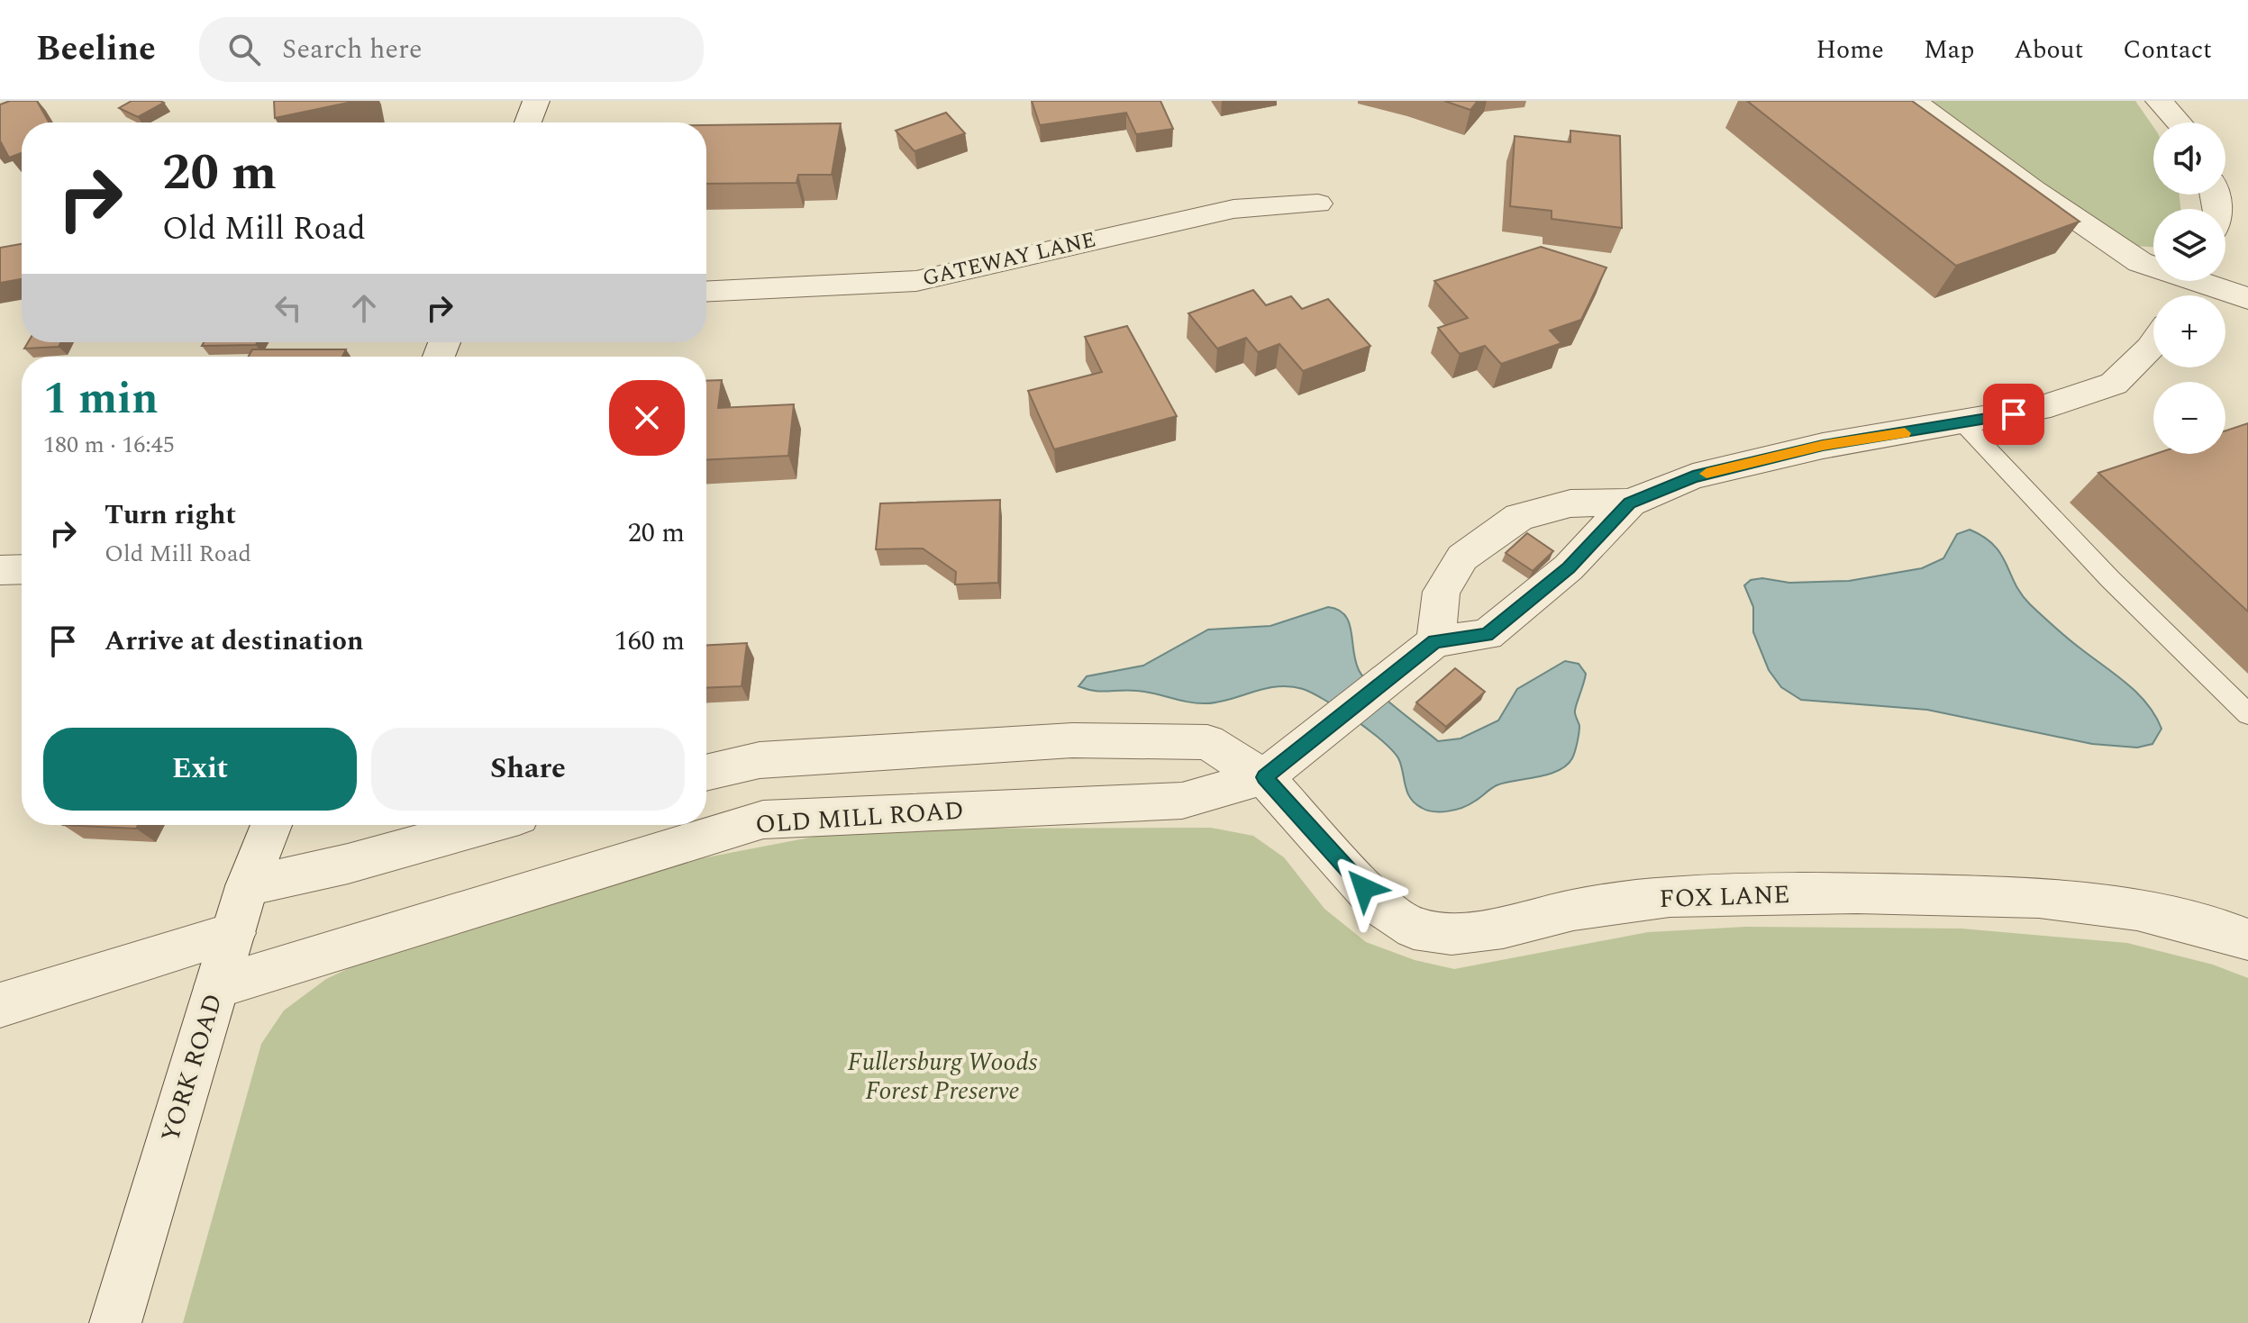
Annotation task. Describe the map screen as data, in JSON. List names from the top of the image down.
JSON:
{
  "streets": {
    "street": [
      "GATEWAY LANE",
      "OLD MILL ROAD",
      "FOX LANE",
      "YORK ROAD"
    ]
  },
  "crossings": [
    ["OLD MILL ROAD", "FOX LANE"],
    ["OLD MILL ROAD", "YORK ROAD"]
  ],
  "parks": ["Fullersburg Woods Forest Preserve"],
  "page": {
    "header": "Beeline",
    "search": "Search here",
    "nav": [
      "Home",
      "Map",
      "About",
      "Contact"
    ],
    "map_buttons": ["+", "−"],
    "turn": ["20 m", "Old Mill Road"],
    "heading": ["1 min", "180 m · 16:45"],
    "list": [
      {
        "name": "Turn right",
        "note": "Old Mill Road",
        "value": "20 m"
      },
      {
        "name": "Arrive at destination",
        "value": "160 m"
      }
    ],
    "buttons": ["Exit", "Share"]
  }
}
